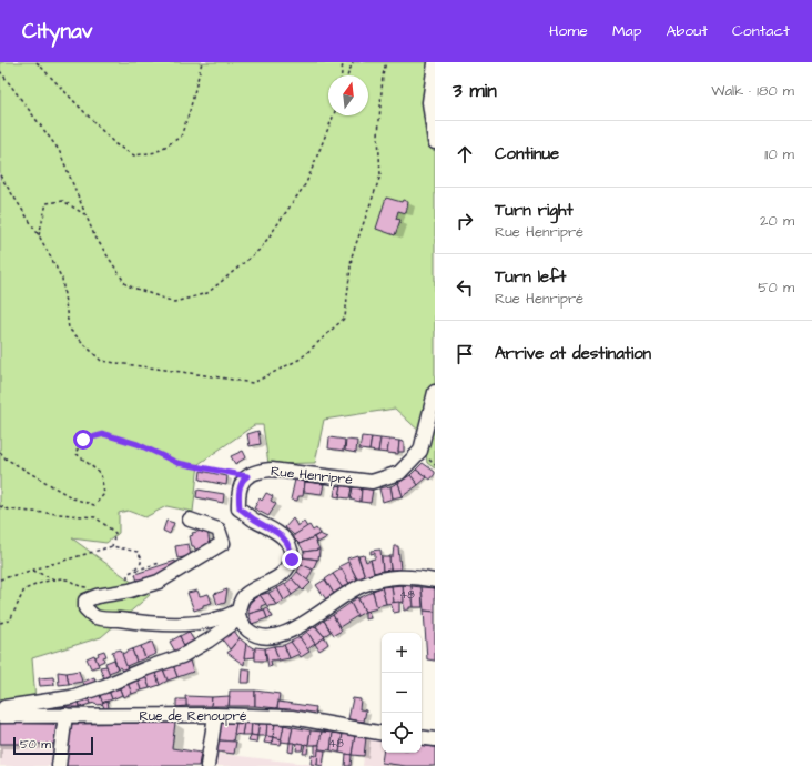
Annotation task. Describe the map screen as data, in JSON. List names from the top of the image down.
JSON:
{
  "streets": {
    "street": ["Rue Henripré", "Rue de Renoupré"]
  },
  "house_numbers": ["48", "48"],
  "scale_bar": "50 m",
  "north": "top",
  "page": {
    "header": "Citynav",
    "nav": [
      "Home",
      "Map",
      "About",
      "Contact"
    ],
    "heading": ["3 min", "Walk · 180 m"],
    "list": [
      ["Continue", "110 m"],
      ["Turn right", "Rue Henripré", "20 m"],
      ["Turn left", "Rue Henripré", "50 m"],
      "Arrive at destination"
    ],
    "map_buttons": ["+", "−"],
    "scale": "50 m"
  }
}
